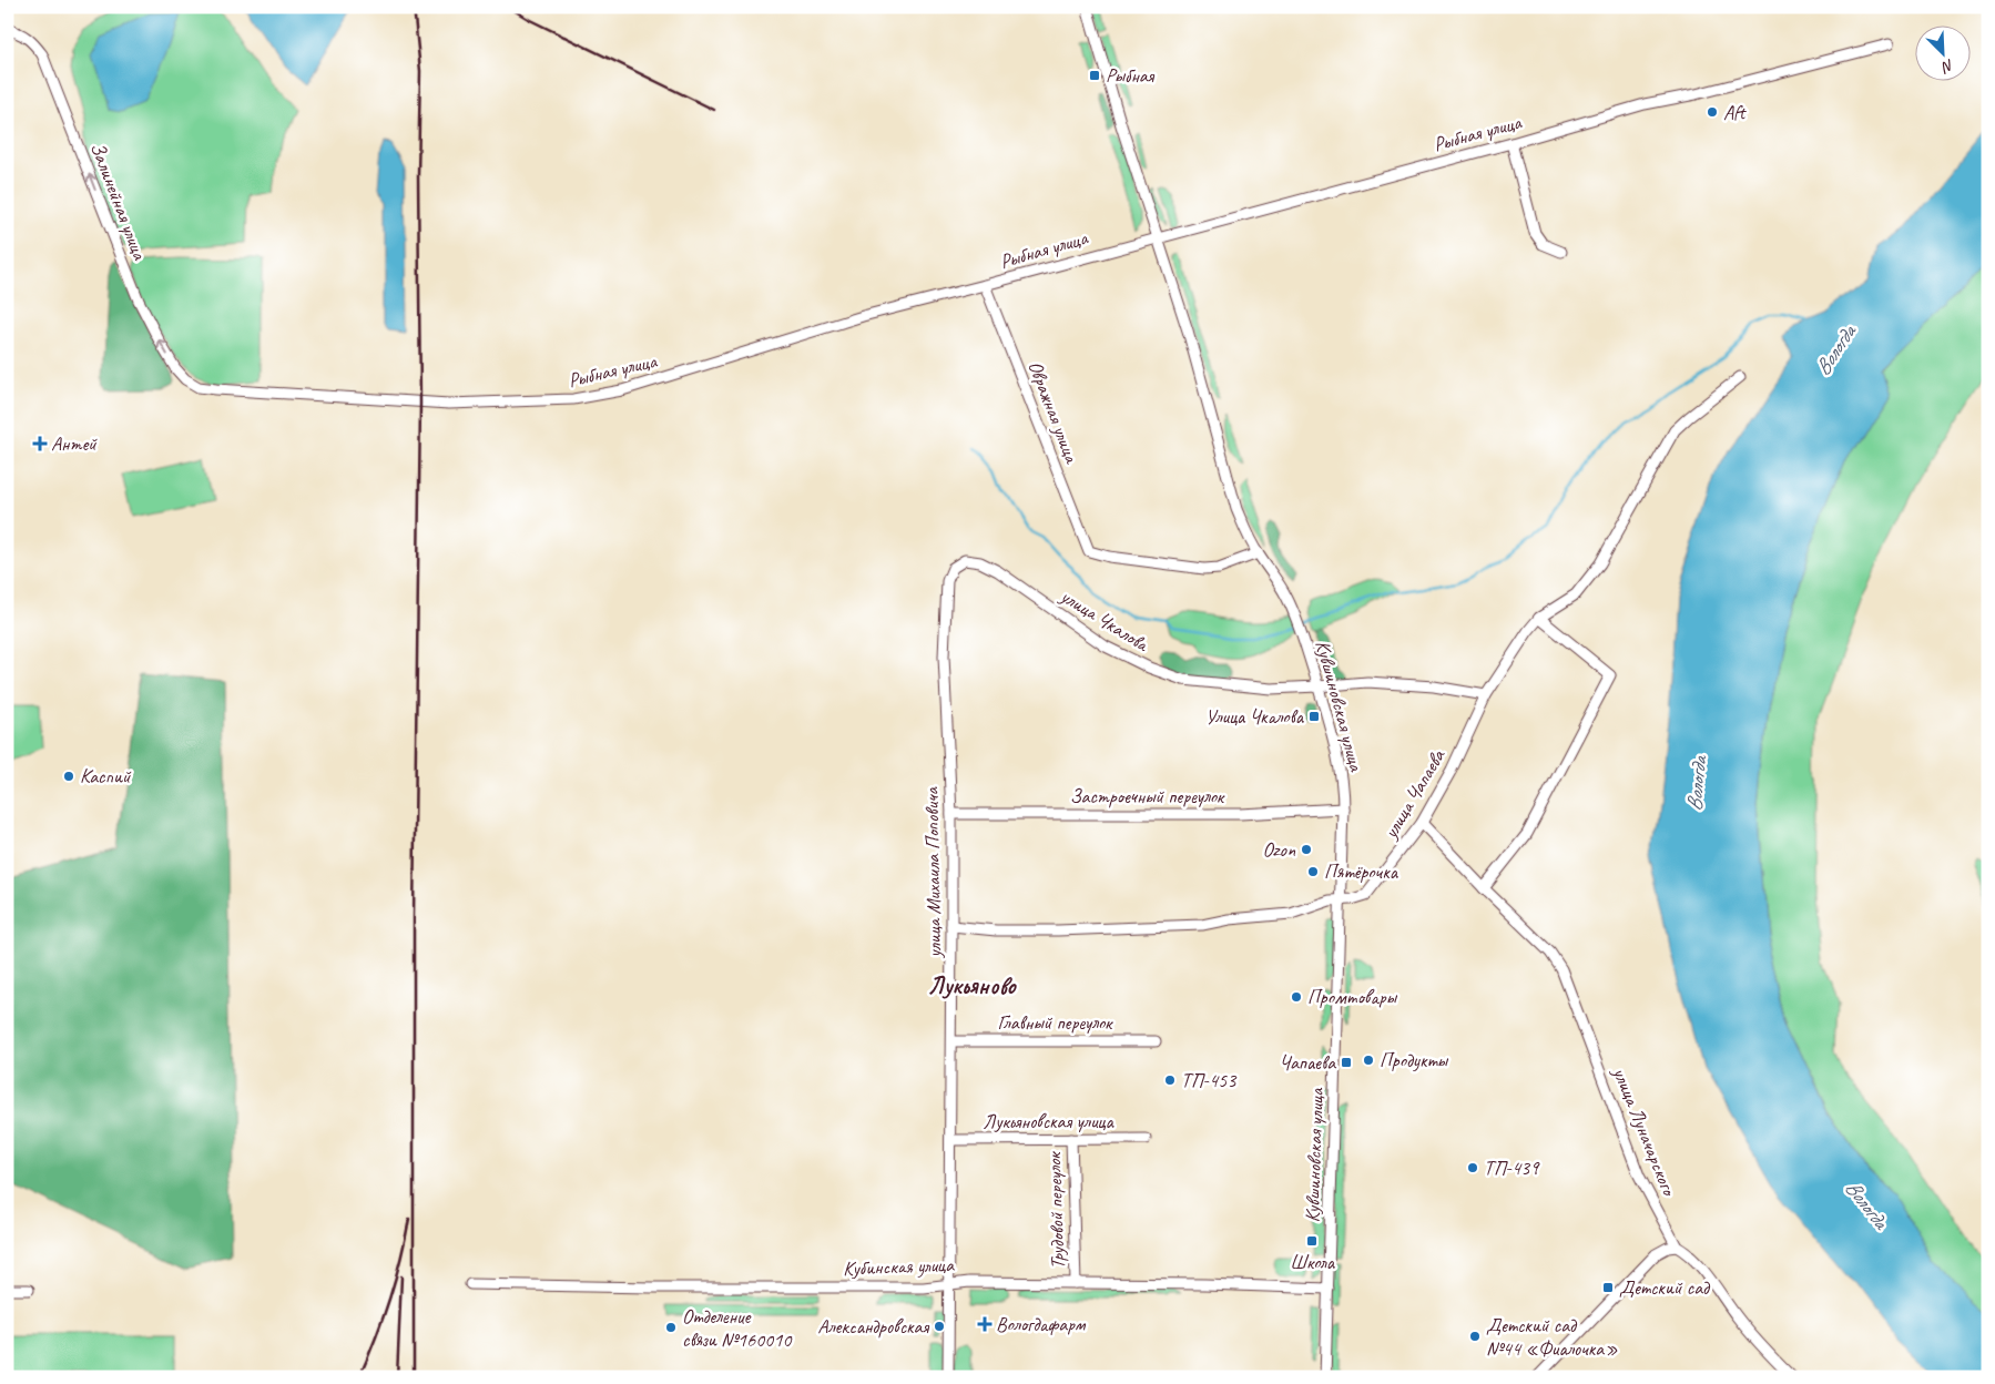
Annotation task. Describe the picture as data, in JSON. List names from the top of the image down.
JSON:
{
  "streets": {
    "street": [
      "Рыбная улица",
      "Залинейная улица",
      "Овражная улица",
      "улица Чкалова",
      "Кувшиновская улица",
      "улица Чапаева",
      "Застроечный переулок",
      "улица Михаила Поповича",
      "Главный переулок",
      "Лукьяновская улица",
      "улица Луначарского",
      "Трудовой переулок",
      "Кубинская улица"
    ]
  },
  "crossings": [
    ["Рыбная улица", "Залинейная улица"],
    ["Рыбная улица", "Овражная улица"],
    ["Рыбная улица", "Кувшиновская улица"],
    ["Овражная улица", "Кувшиновская улица"],
    ["улица Чкалова", "Кувшиновская улица"],
    ["улица Чкалова", "улица Чапаева"],
    ["улица Чкалова", "улица Михаила Поповича"],
    ["Кувшиновская улица", "улица Чапаева"],
    ["Кувшиновская улица", "Застроечный переулок"],
    ["Кувшиновская улица", "Кубинская улица"],
    ["улица Чапаева", "улица Михаила Поповича"],
    ["улица Чапаева", "улица Луначарского"],
    ["Застроечный переулок", "улица Михаила Поповича"],
    ["улица Михаила Поповича", "Главный переулок"],
    ["улица Михаила Поповича", "Лукьяновская улица"],
    ["улица Михаила Поповича", "Кубинская улица"],
    ["Лукьяновская улица", "Трудовой переулок"],
    ["Трудовой переулок", "Кубинская улица"]
  ],
  "one_way": ["Залинейная улица"],
  "districts": ["Лукьяново"],
  "water": ["Вологда"],
  "places": {
    "transit": [
      "Рыбная",
      "Улица Чкалова",
      "Чапаева",
      "Школа",
      "Детский сад"
    ],
    "other": [
      "Aft",
      "Каспий",
      "Ozon",
      "Пятёрочка",
      "Промтовары",
      "Продукты",
      "ТП-453",
      "ТП-439",
      "Александровская",
      "Отделение связи №160010",
      "Детский сад №44 «Фиалочка»"
    ],
    "health": ["Антей", "Вологдафарм"]
  },
  "north": "bottom right"
}
